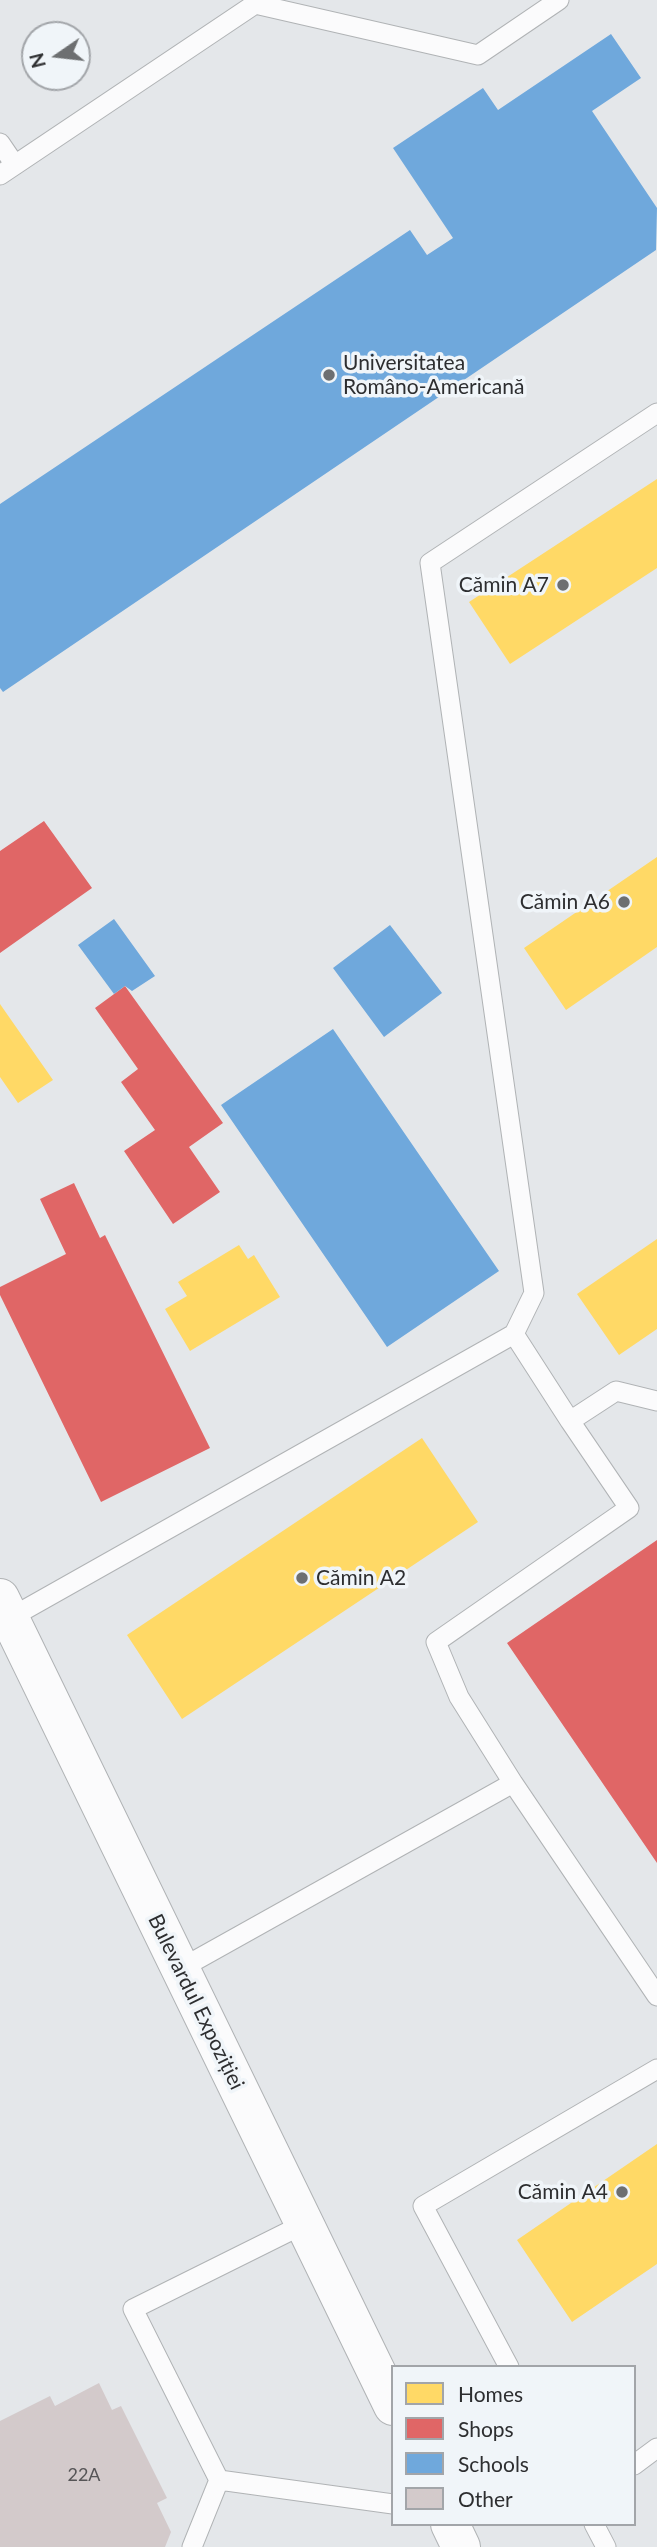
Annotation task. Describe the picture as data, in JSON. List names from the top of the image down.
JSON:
{
  "streets": {
    "street": ["Bulevardul Expoziției"]
  },
  "places": [
    "Universitatea Româno-Americană",
    "Cămin A7",
    "Cămin A6",
    "Cămin A2",
    "Cămin A4"
  ],
  "house_numbers": ["22A"],
  "legend": [
    "Homes",
    "Shops",
    "Schools",
    "Other"
  ],
  "north": "left"
}
